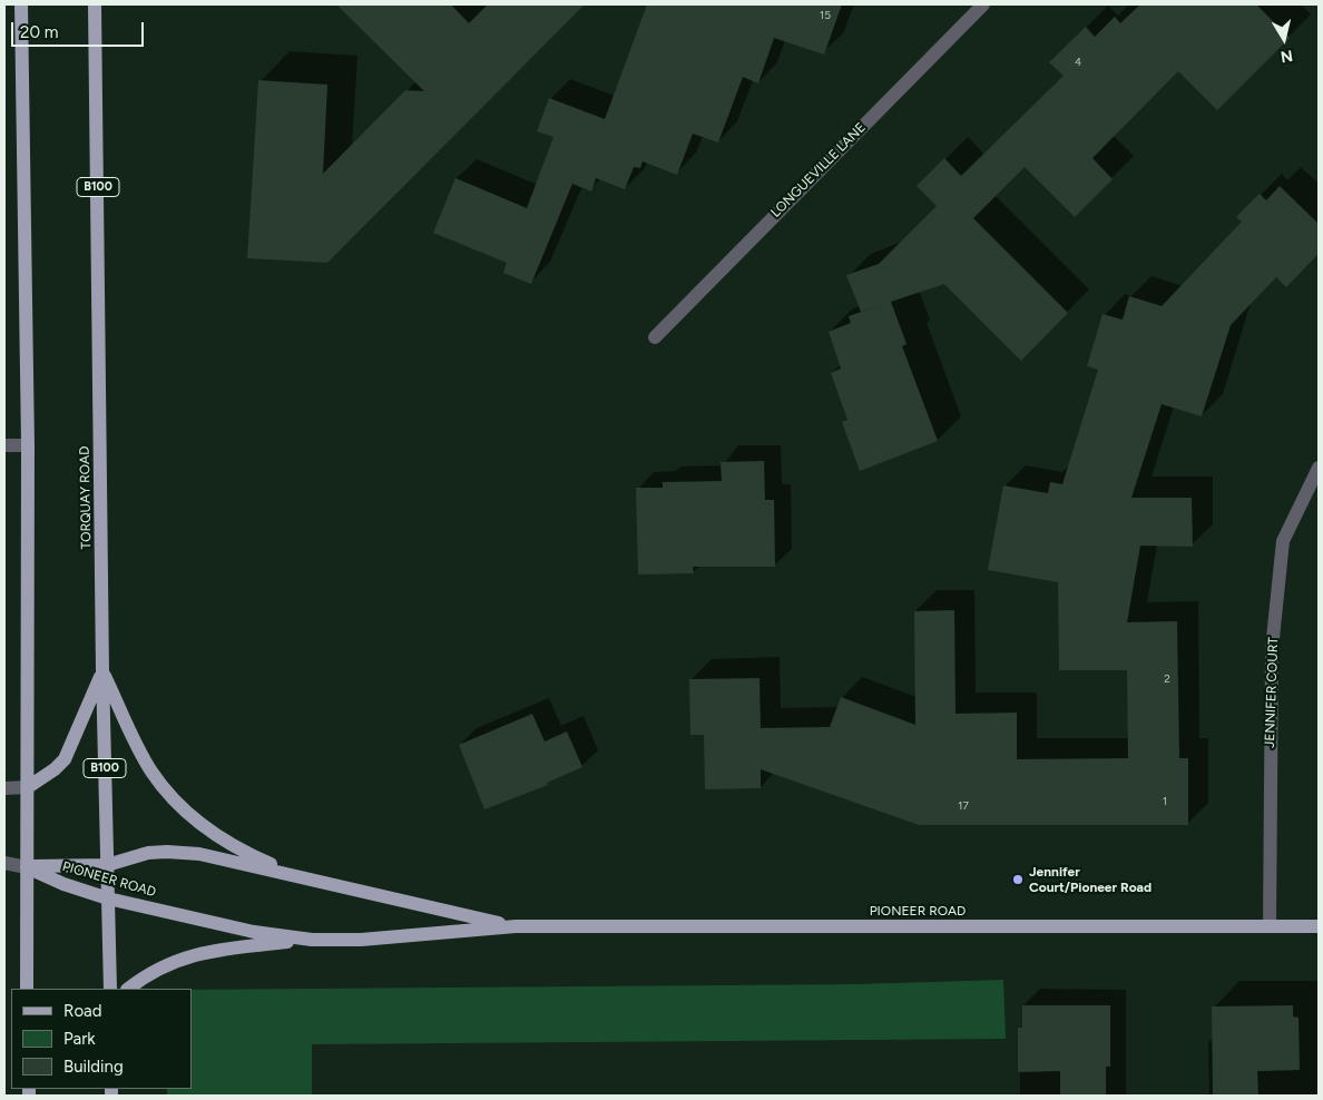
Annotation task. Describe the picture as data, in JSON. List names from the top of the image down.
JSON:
{
  "streets": {
    "main road": ["B100", "TORQUAY ROAD", "PIONEER ROAD"],
    "street": ["LONGUEVILLE LANE", "JENNIFER COURT"]
  },
  "crossings": [
    ["TORQUAY ROAD", "PIONEER ROAD"],
    ["JENNIFER COURT", "PIONEER ROAD"]
  ],
  "places": ["Jennifer Court/Pioneer Road"],
  "house_numbers": [
    "15",
    "4",
    "2",
    "1",
    "17"
  ],
  "legend": ["Road", "Park", "Building"],
  "scale_bar": "20 m",
  "north": "bottom"
}
